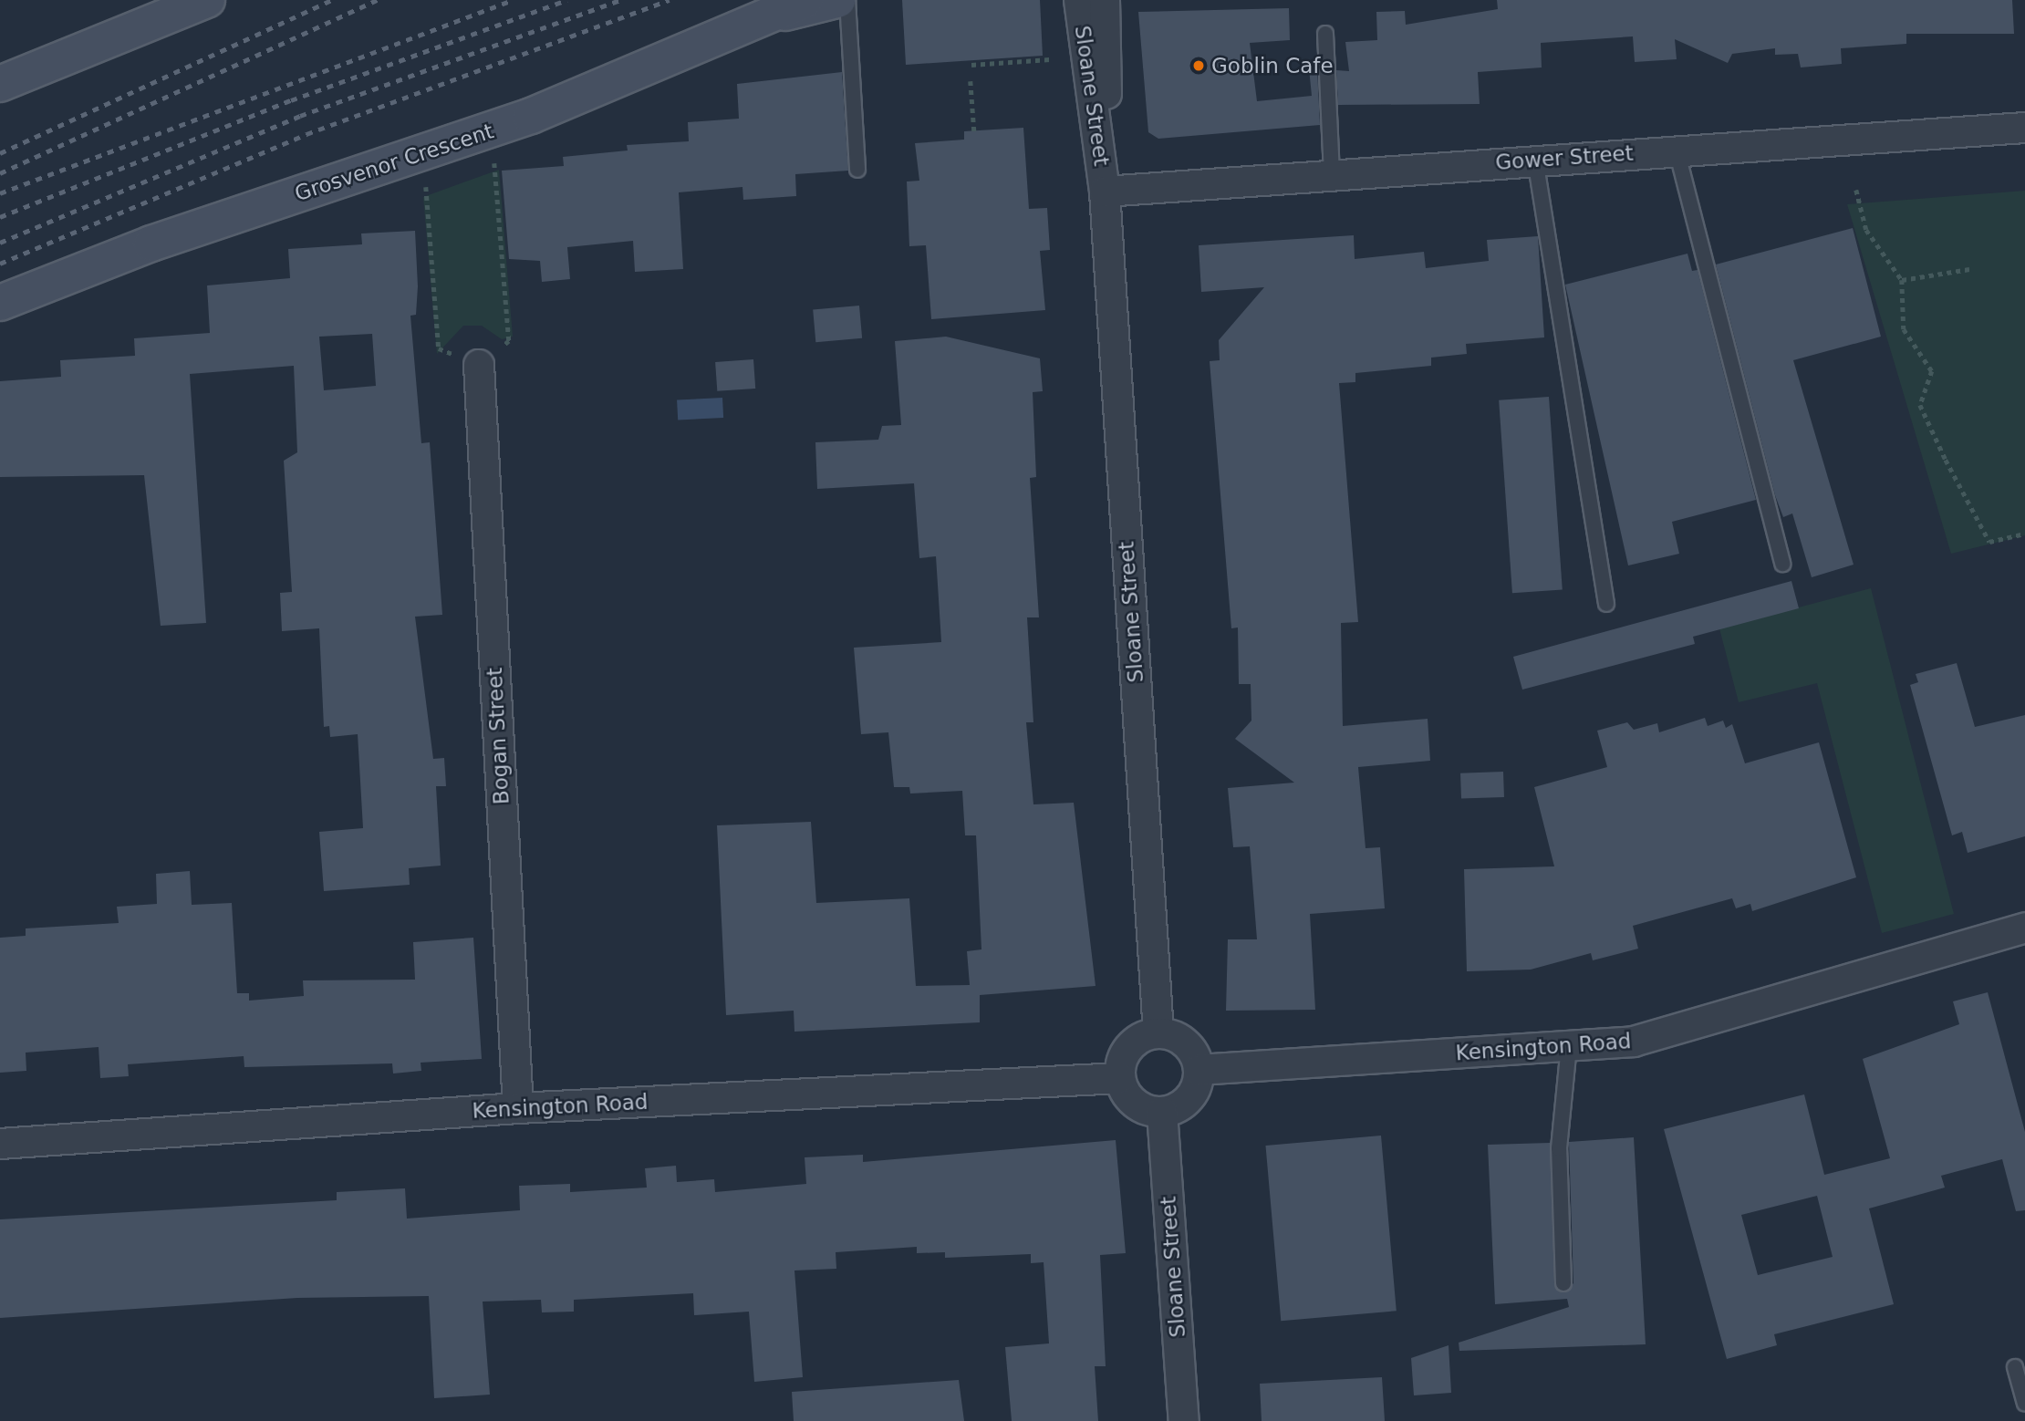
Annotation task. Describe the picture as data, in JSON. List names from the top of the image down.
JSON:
{
  "streets": {
    "street": [
      "Sloane Street",
      "Gower Street",
      "Grosvenor Crescent",
      "Bogan Street",
      "Kensington Road"
    ]
  },
  "crossings": [
    ["Sloane Street", "Gower Street"],
    ["Sloane Street", "Kensington Road"],
    ["Bogan Street", "Kensington Road"]
  ],
  "places": ["Goblin Cafe"]
}
